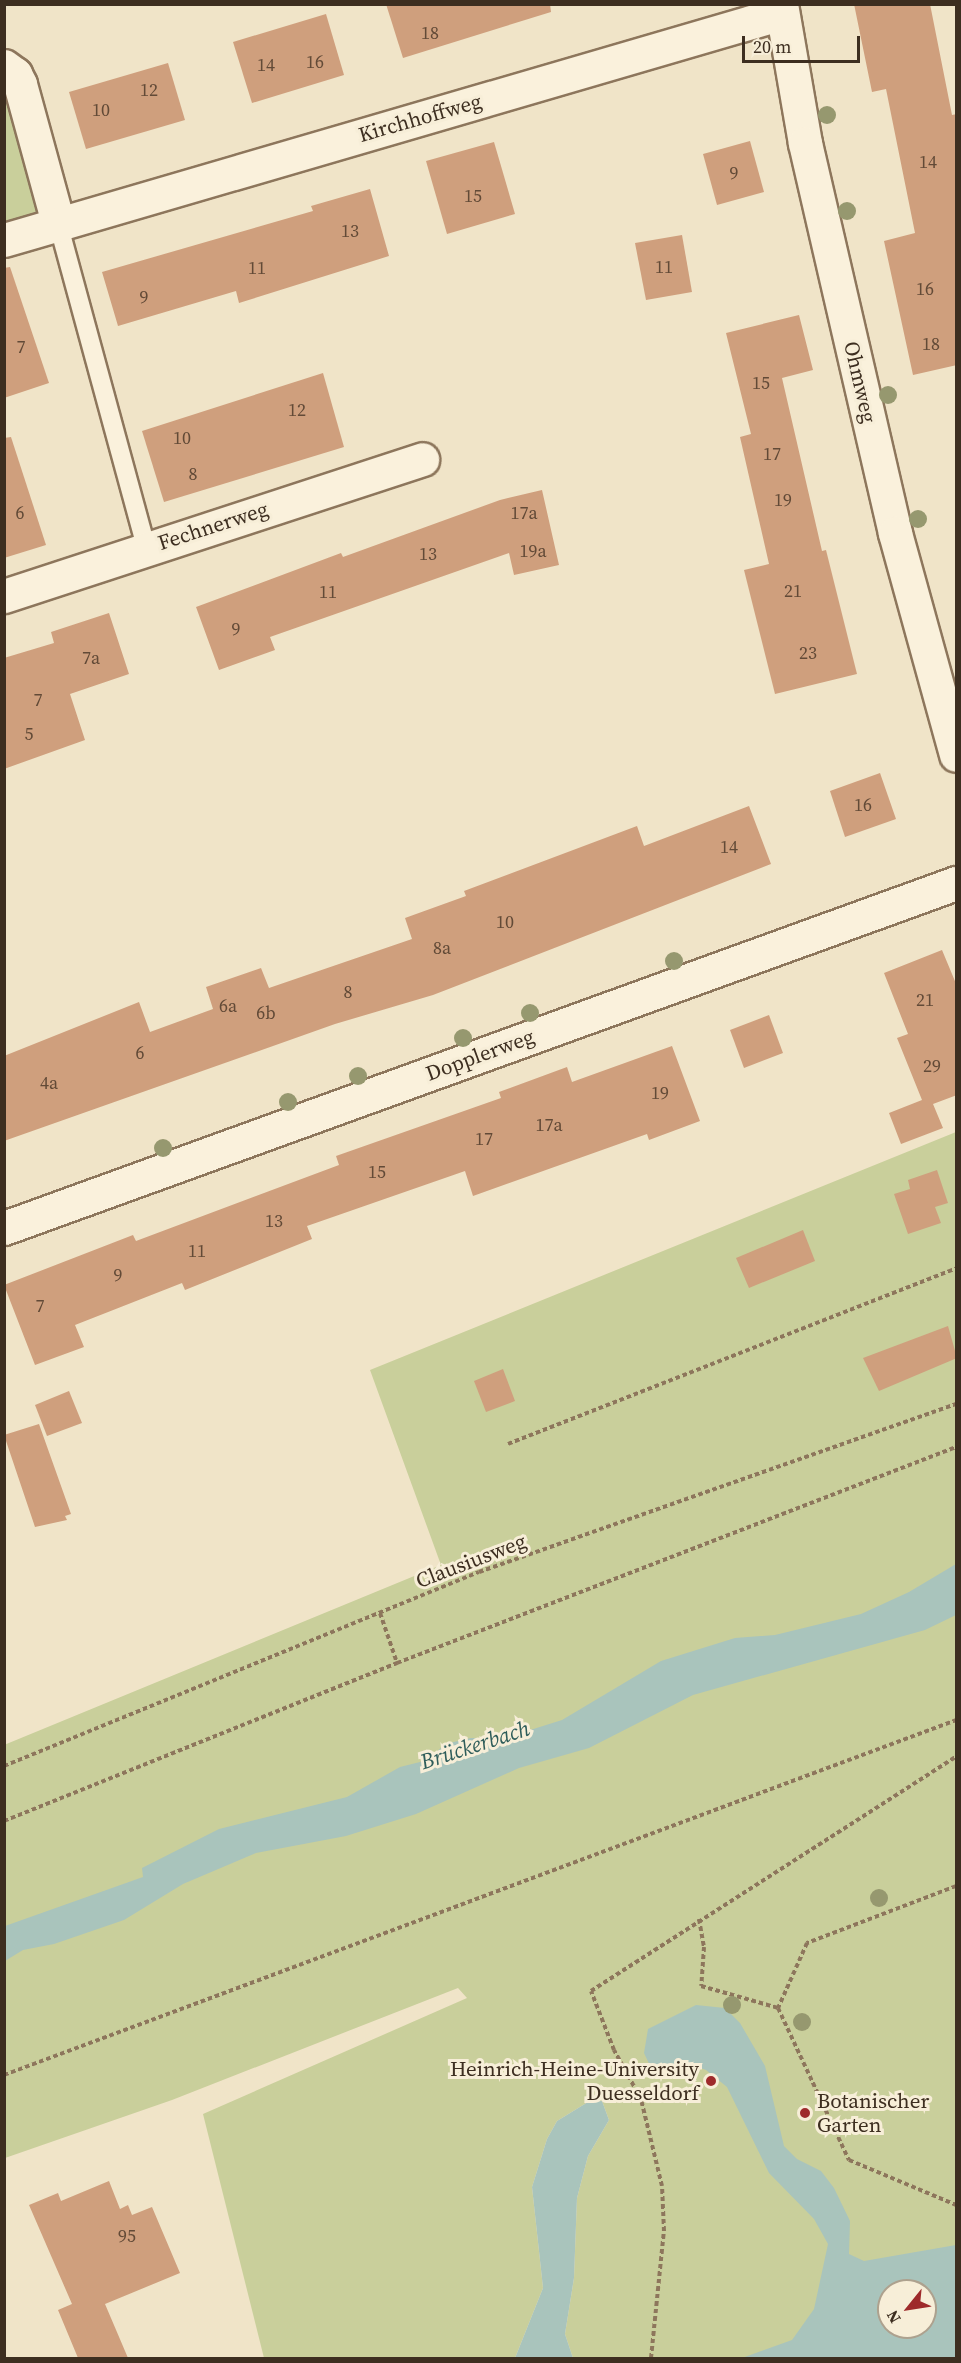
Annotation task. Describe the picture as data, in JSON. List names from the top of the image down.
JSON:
{
  "streets": {
    "street": [
      "Kirchhoffweg",
      "Ohmweg",
      "Fechnerweg",
      "Dopplerweg"
    ],
    "path": ["Clausiusweg"]
  },
  "crossings": [
    ["Kirchhoffweg", "Ohmweg"]
  ],
  "water": ["Brückerbach"],
  "places": ["Heinrich-Heine-University Duesseldorf", "Botanischer Garten"],
  "house_numbers": [
    "18",
    "16",
    "14",
    "12",
    "10",
    "14",
    "9",
    "15",
    "13",
    "11",
    "11",
    "16",
    "9",
    "18",
    "7",
    "15",
    "12",
    "10",
    "17",
    "8",
    "19",
    "6",
    "17a",
    "19a",
    "13",
    "21",
    "11",
    "9",
    "23",
    "7a",
    "7",
    "5",
    "16",
    "14",
    "10",
    "8a",
    "8",
    "21",
    "6a",
    "6b",
    "6",
    "29",
    "4a",
    "19",
    "17a",
    "17",
    "15",
    "13",
    "11",
    "9",
    "7",
    "95"
  ],
  "scale_bar": "20 m",
  "north": "bottom left"
}
